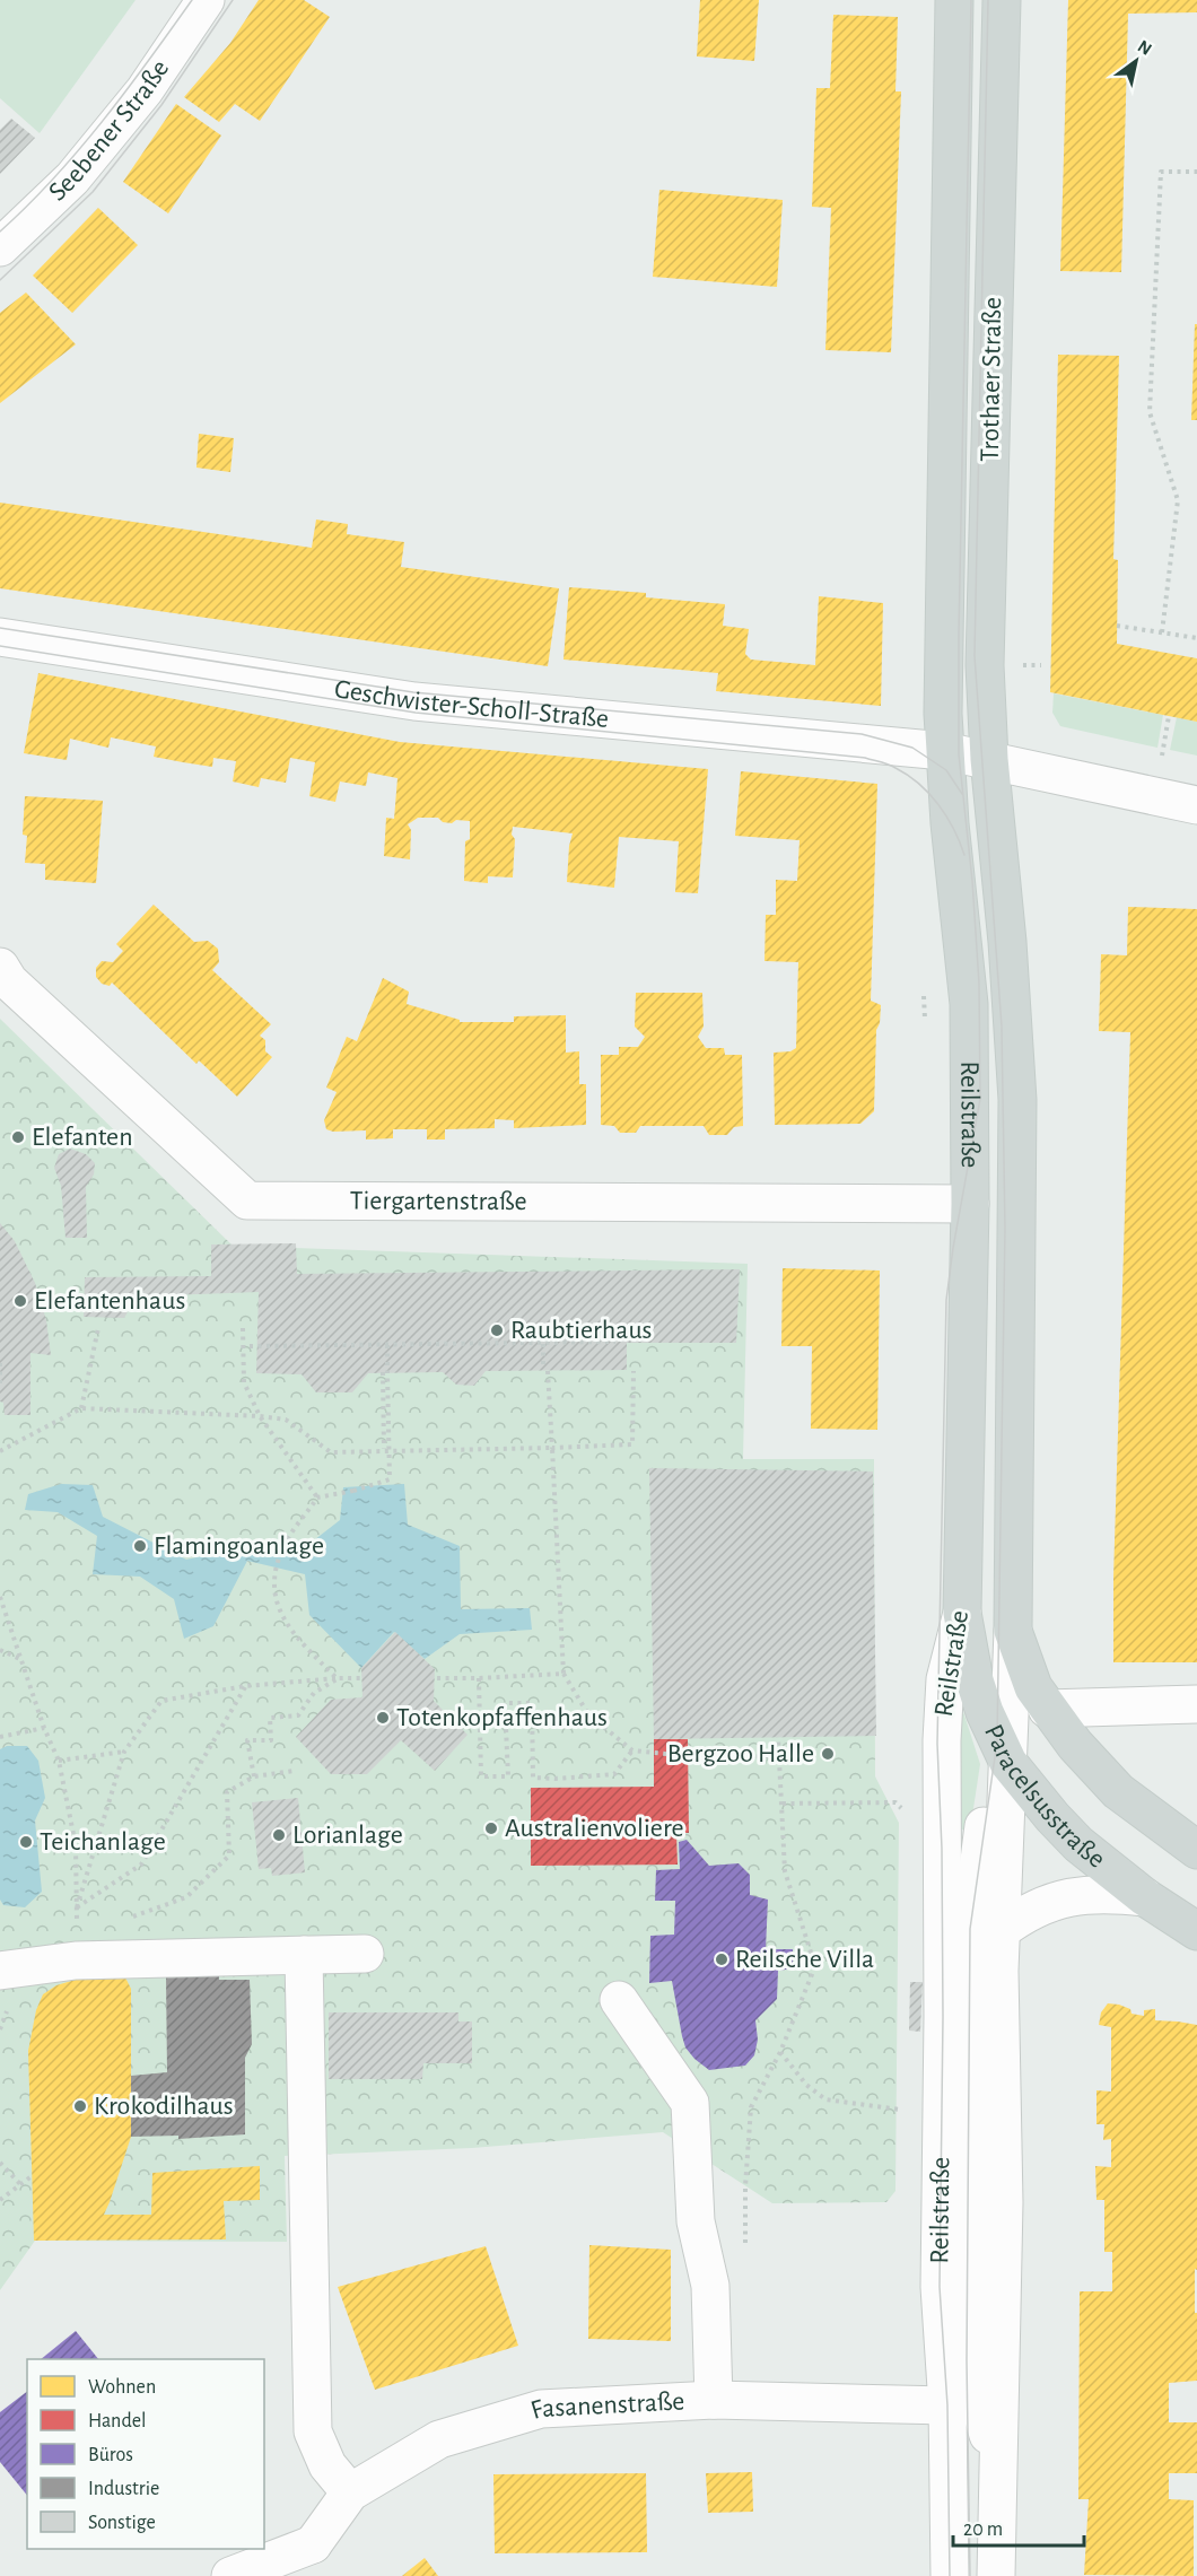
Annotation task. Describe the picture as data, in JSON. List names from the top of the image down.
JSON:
{
  "streets": {
    "main road": ["Trothaer Straße", "Reilstraße", "Paracelsusstraße"],
    "street": [
      "Seebener Straße",
      "Geschwister-Scholl-Straße",
      "Tiergartenstraße",
      "Fasanenstraße"
    ]
  },
  "crossings": [
    ["Trothaer Straße", "Geschwister-Scholl-Straße"],
    ["Trothaer Straße", "Reilstraße"],
    ["Geschwister-Scholl-Straße", "Reilstraße"],
    ["Reilstraße", "Tiergartenstraße"],
    ["Reilstraße", "Paracelsusstraße"],
    ["Reilstraße", "Fasanenstraße"]
  ],
  "places": [
    "Elefanten",
    "Elefantenhaus",
    "Raubtierhaus",
    "Flamingoanlage",
    "Totenkopfaffenhaus",
    "Bergzoo Halle",
    "Australienvoliere",
    "Lorianlage",
    "Teichanlage",
    "Reilsche Villa",
    "Krokodilhaus"
  ],
  "legend": [
    "Wohnen",
    "Handel",
    "Büros",
    "Industrie",
    "Sonstige"
  ],
  "scale_bar": "20 m",
  "north": "top right"
}
